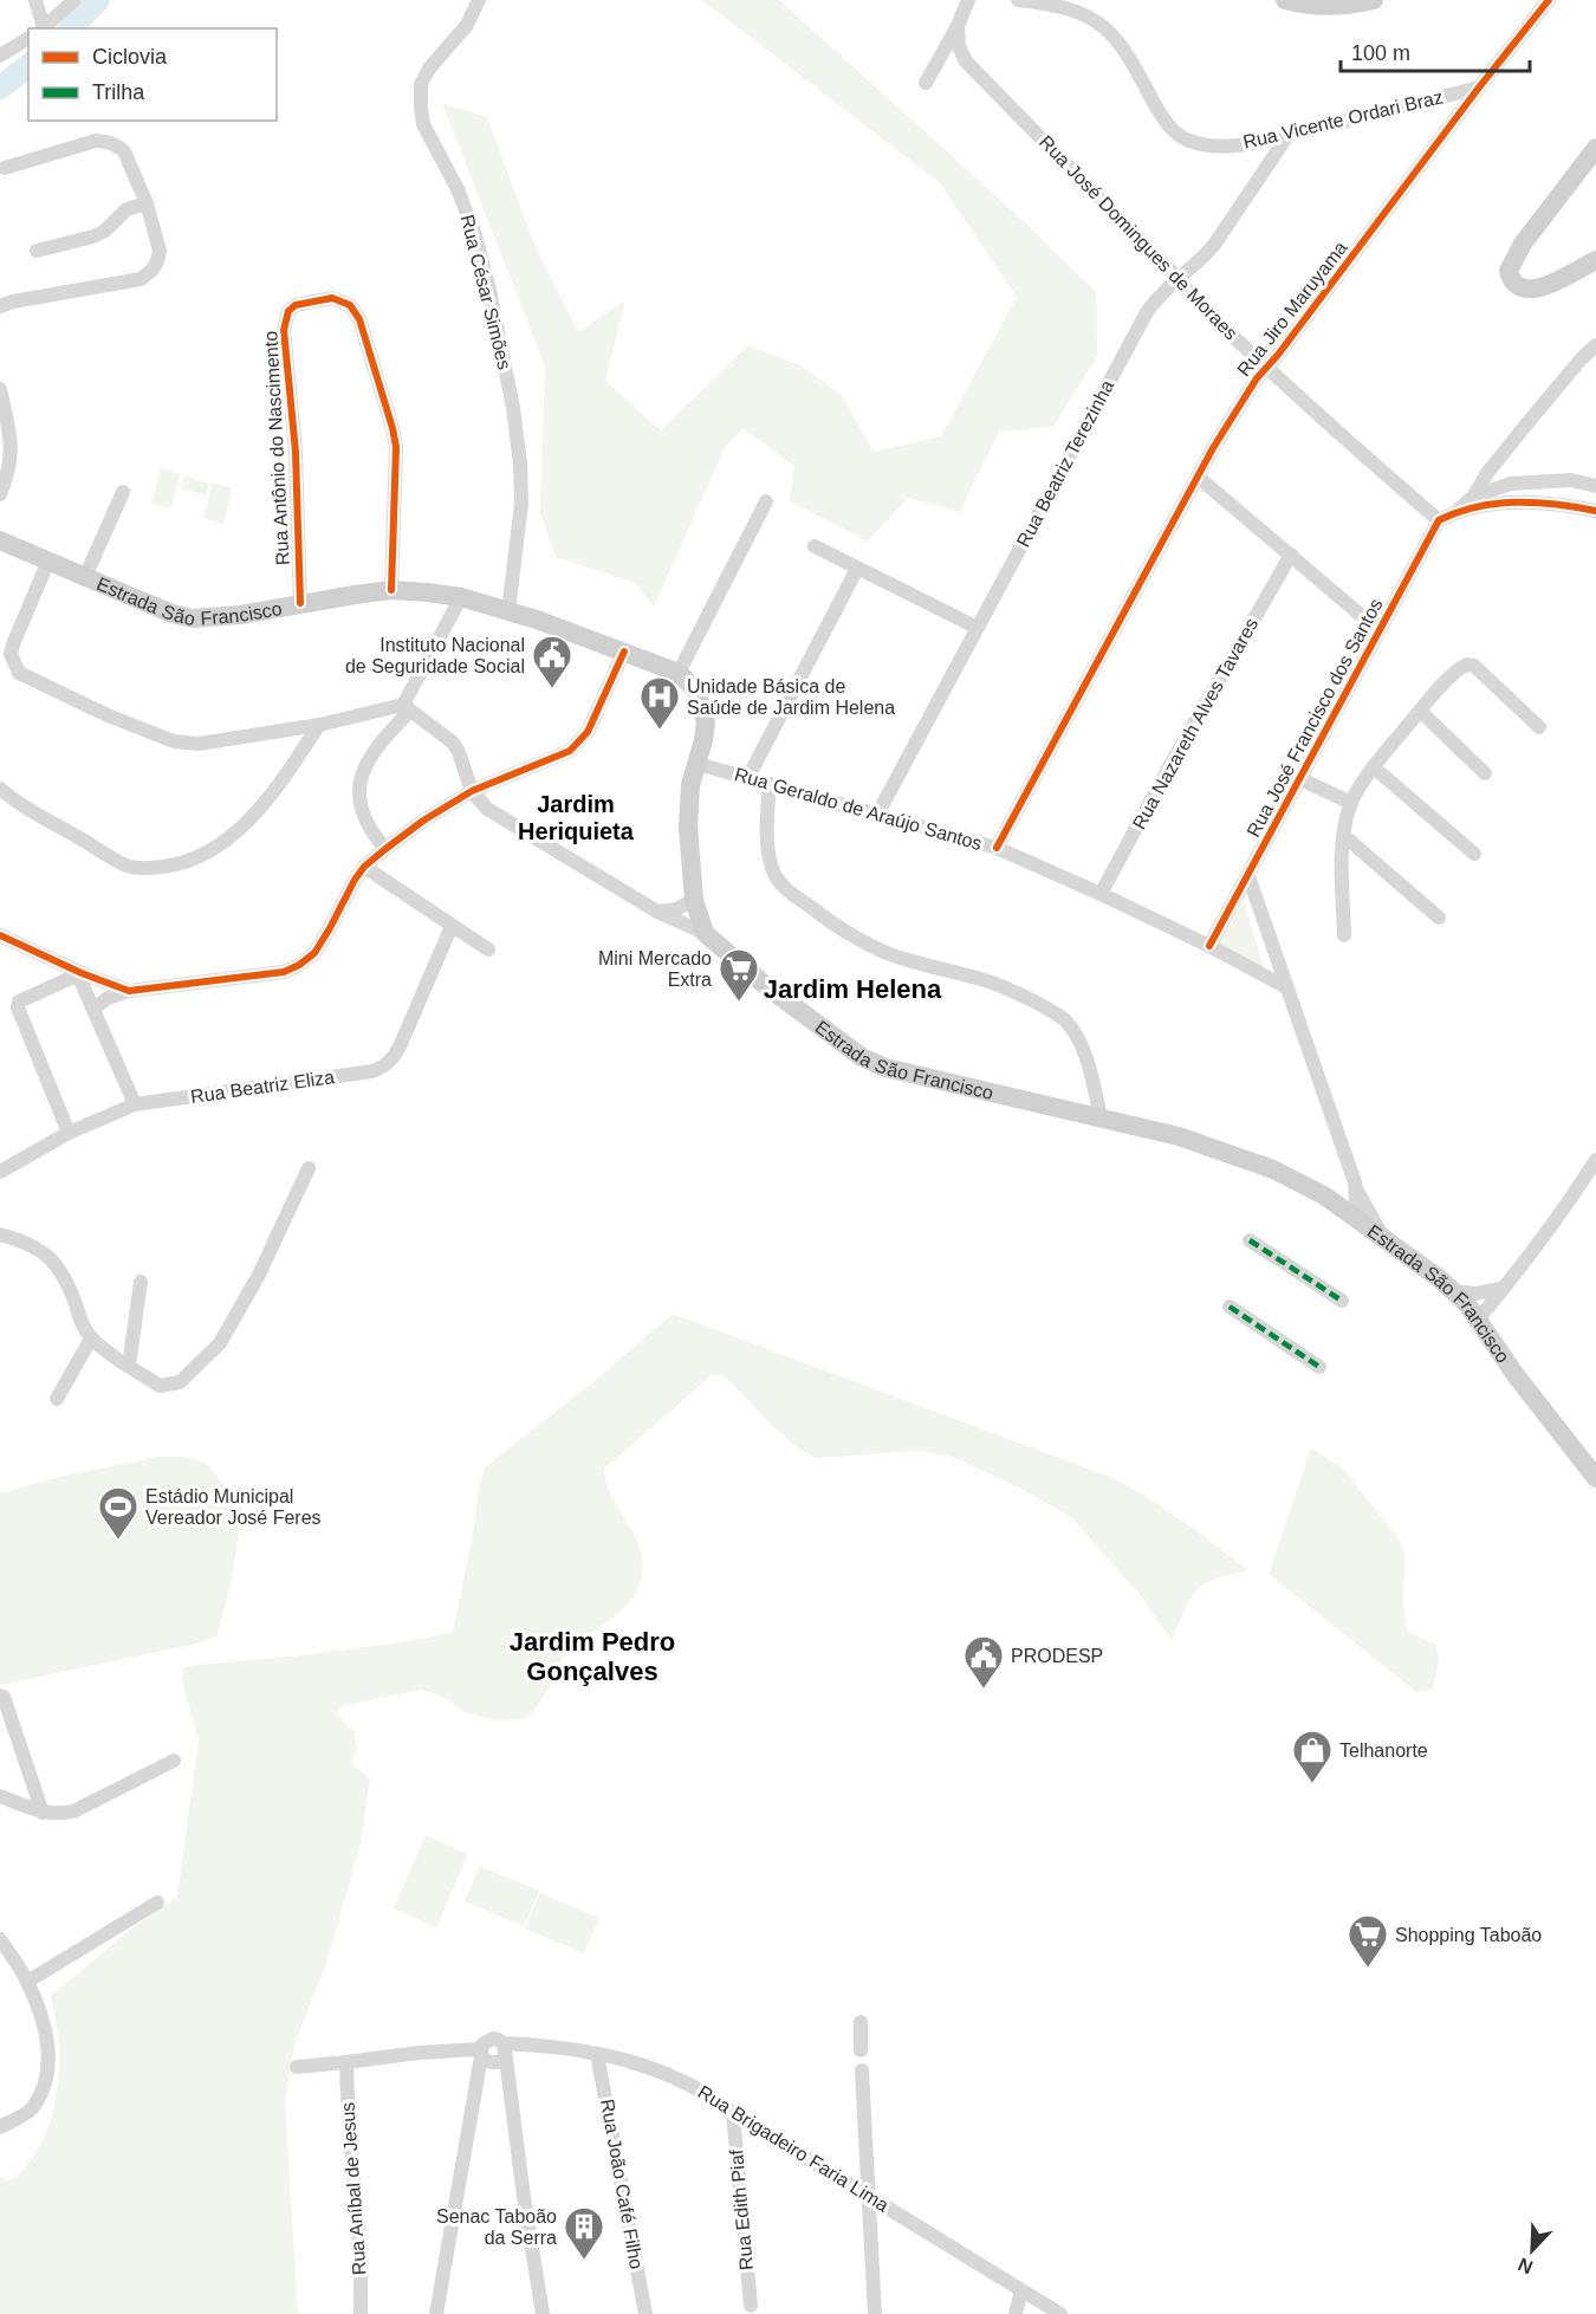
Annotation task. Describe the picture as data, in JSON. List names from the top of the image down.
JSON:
{
  "streets": {
    "main road": ["Estrada São Francisco"],
    "street": [
      "Rua Vicente Ordari Braz",
      "Rua José Domingues de Moraes",
      "Rua César Simões",
      "Rua Jiro Maruyama",
      "Rua Antônio do Nascimento",
      "Rua Beatriz Terezinha",
      "Rua José Francisco dos Santos",
      "Rua Nazareth Alves Tavares",
      "Rua Geraldo de Araújo Santos",
      "Rua Beatriz Eliza",
      "Rua Brigadeiro Faria Lima",
      "Rua João Café Filho",
      "Rua Aníbal de Jesus",
      "Rua Edith Piaf"
    ]
  },
  "crossings": [
    ["Rua Vicente Ordari Braz", "Rua Jiro Maruyama"],
    ["Rua Vicente Ordari Braz", "Rua Beatriz Terezinha"],
    ["Rua José Domingues de Moraes", "Rua Jiro Maruyama"],
    ["Rua José Domingues de Moraes", "Rua Beatriz Terezinha"],
    ["Rua José Domingues de Moraes", "Rua José Francisco dos Santos"],
    ["Rua César Simões", "Estrada São Francisco"],
    ["Rua Jiro Maruyama", "Rua Geraldo de Araújo Santos"],
    ["Rua Antônio do Nascimento", "Estrada São Francisco"],
    ["Rua Beatriz Terezinha", "Rua Geraldo de Araújo Santos"],
    ["Estrada São Francisco", "Rua Geraldo de Araújo Santos"],
    ["Rua José Francisco dos Santos", "Rua Geraldo de Araújo Santos"],
    ["Rua Nazareth Alves Tavares", "Rua Geraldo de Araújo Santos"],
    ["Rua Brigadeiro Faria Lima", "Rua João Café Filho"],
    ["Rua Brigadeiro Faria Lima", "Rua Edith Piaf"]
  ],
  "districts": ["Jardim Heriquieta", "Jardim Helena", "Jardim Pedro Gonçalves"],
  "places": {
    "public building": ["Instituto Nacional de Seguridade Social", "PRODESP"],
    "hospital": ["Unidade Básica de Saúde de Jardim Helena"],
    "supermarket": ["Mini Mercado Extra", "Shopping Taboão"],
    "sports": ["Estádio Municipal Vereador José Feres"],
    "shop": ["Telhanorte"],
    "building": ["Senac Taboão da Serra"]
  },
  "legend": ["Ciclovia", "Trilha"],
  "scale_bar": "100 m",
  "north": "bottom left"
}
